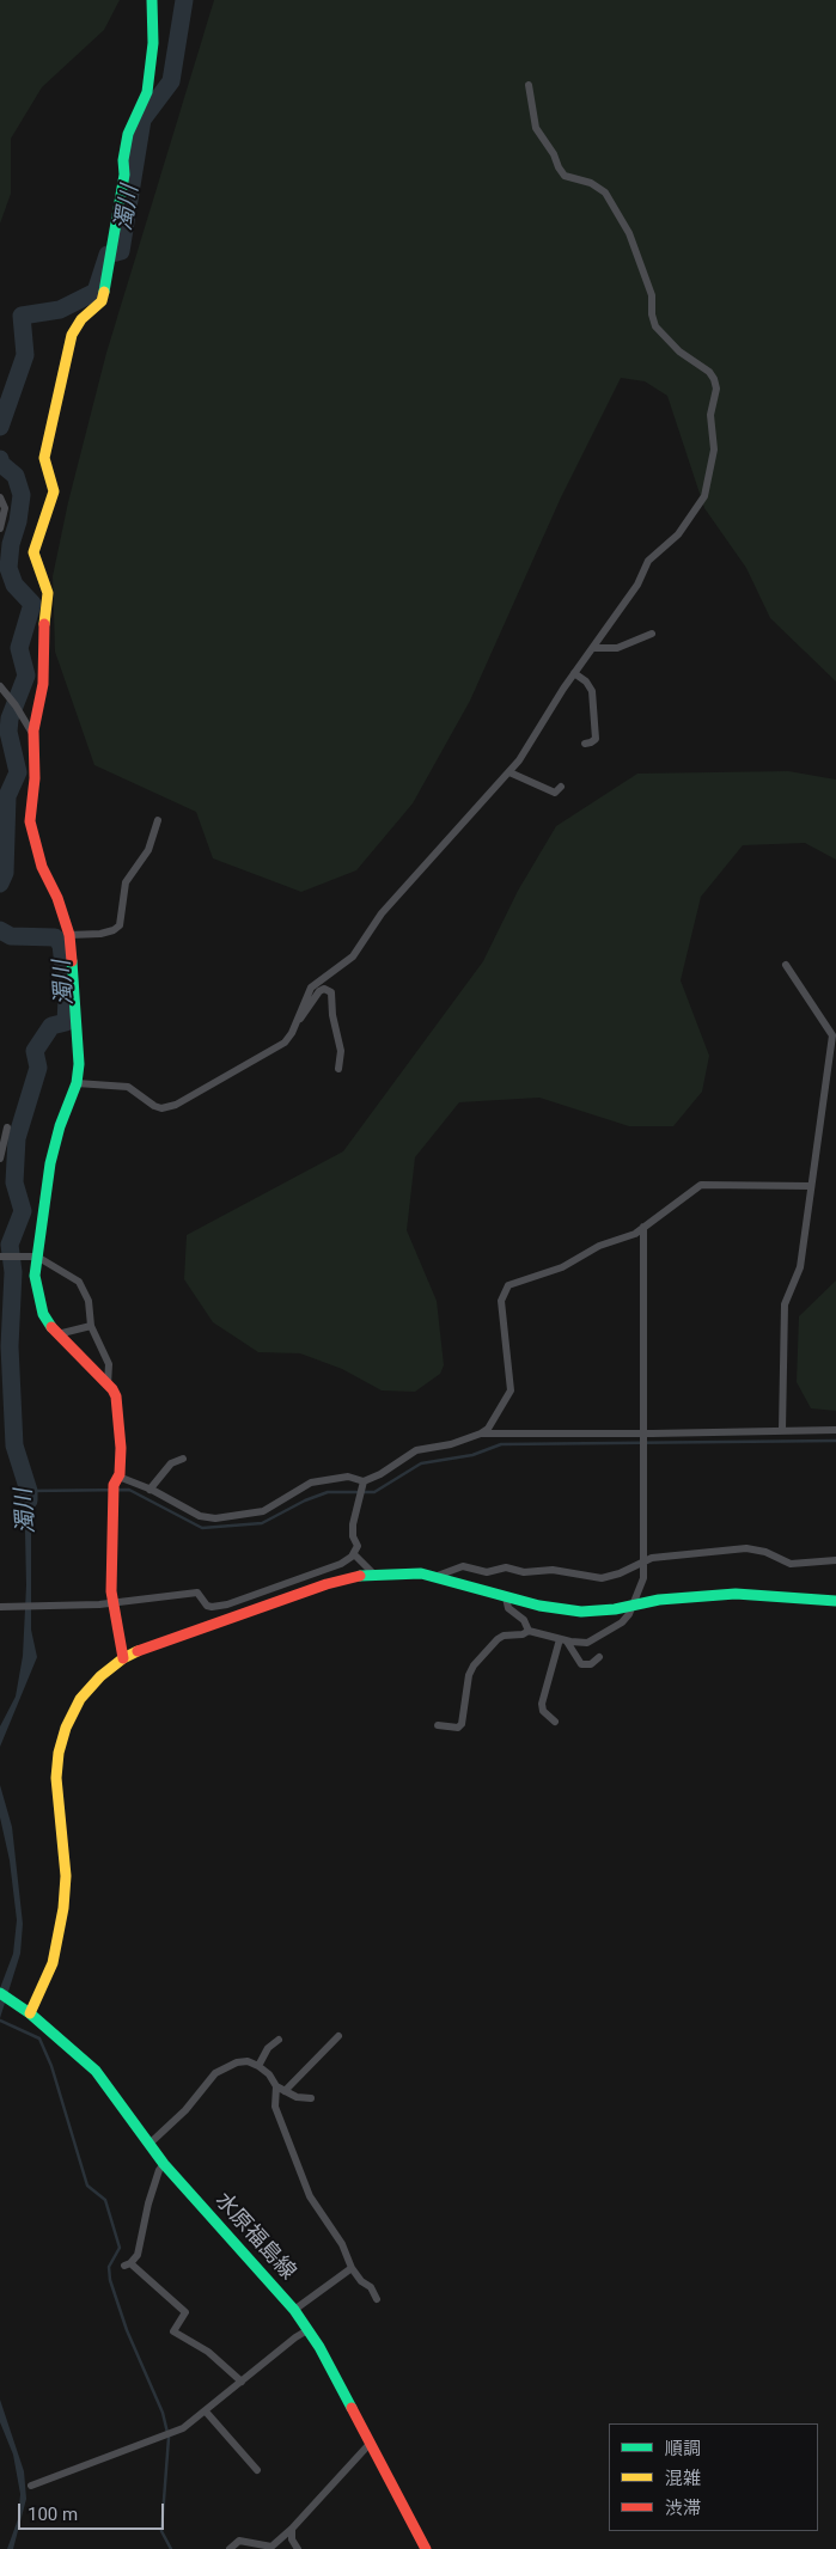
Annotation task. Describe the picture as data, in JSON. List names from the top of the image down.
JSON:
{
  "streets": {
    "street": ["水原福島線"]
  },
  "water": ["濁川"],
  "legend": ["順調", "混雑", "渋滞"],
  "scale_bar": "100 m"
}
